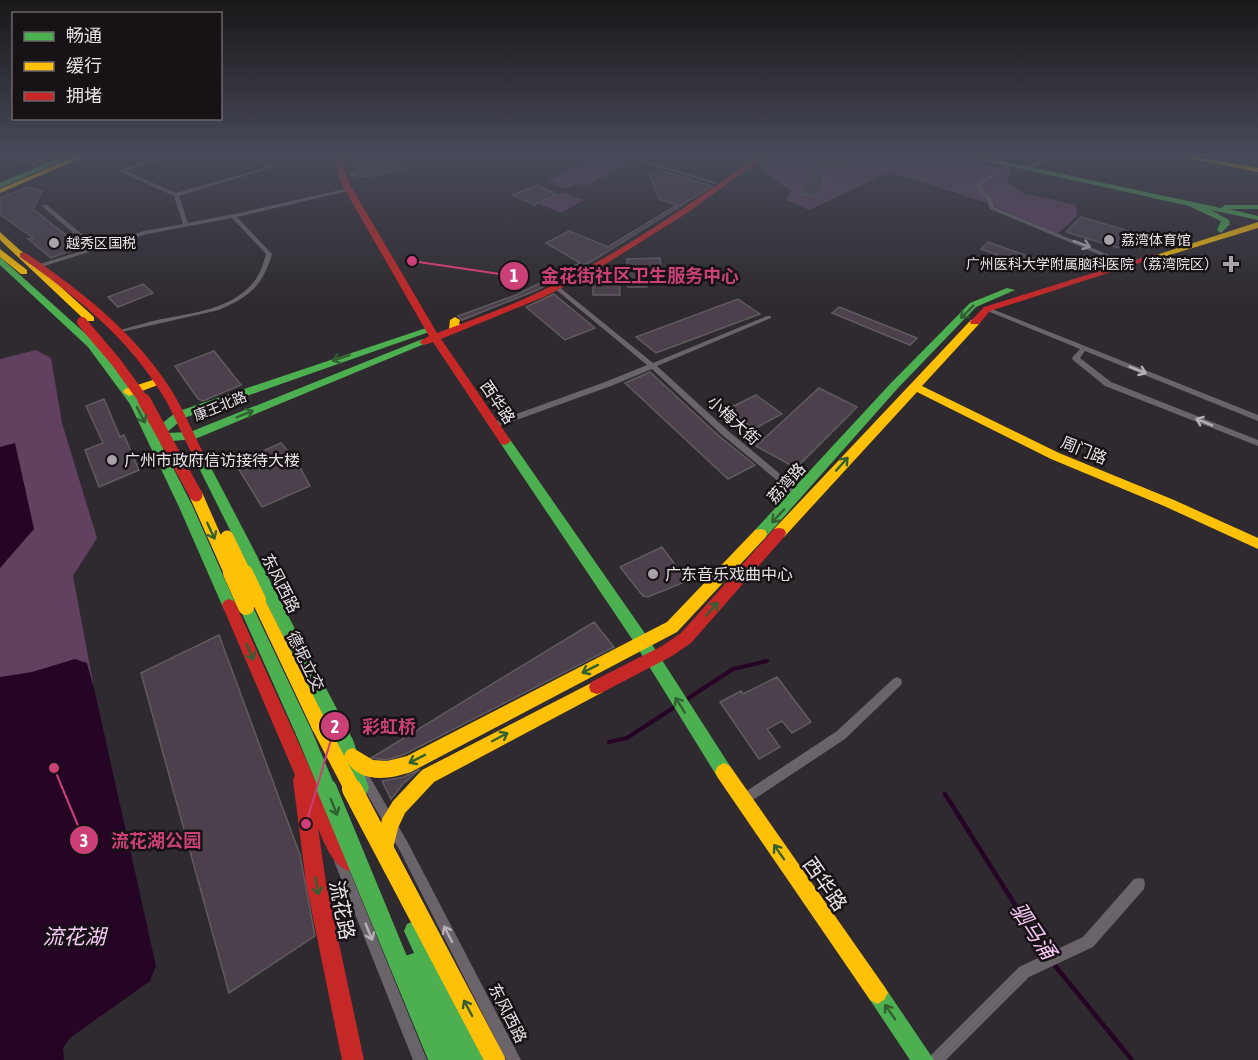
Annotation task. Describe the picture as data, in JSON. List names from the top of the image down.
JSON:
{
  "streets": {
    "main road": [
      "西华路",
      "康王北路",
      "周门路",
      "荔湾路",
      "东风西路",
      "德坭立交",
      "流花路"
    ],
    "street": ["小梅大街"]
  },
  "crossings": [
    ["西华路", "康王北路"],
    ["西华路", "荔湾路"],
    ["康王北路", "小梅大街"],
    ["康王北路", "东风西路"],
    ["小梅大街", "荔湾路"],
    ["周门路", "荔湾路"],
    ["荔湾路", "东风西路"],
    ["东风西路", "德坭立交"]
  ],
  "one_way": ["西华路"],
  "water": ["驷马涌", "流花湖"],
  "places": {
    "other": [
      "荔湾体育馆",
      "越秀区国税",
      "金花街社区卫生服务中心",
      "广州市政府信访接待大楼",
      "广东音乐戏曲中心",
      "流花湖公园",
      "彩虹桥"
    ],
    "health": ["广州医科大学附属脑科医院（荔湾院区）"]
  },
  "legend": ["畅通", "缓行", "拥堵"]
}
